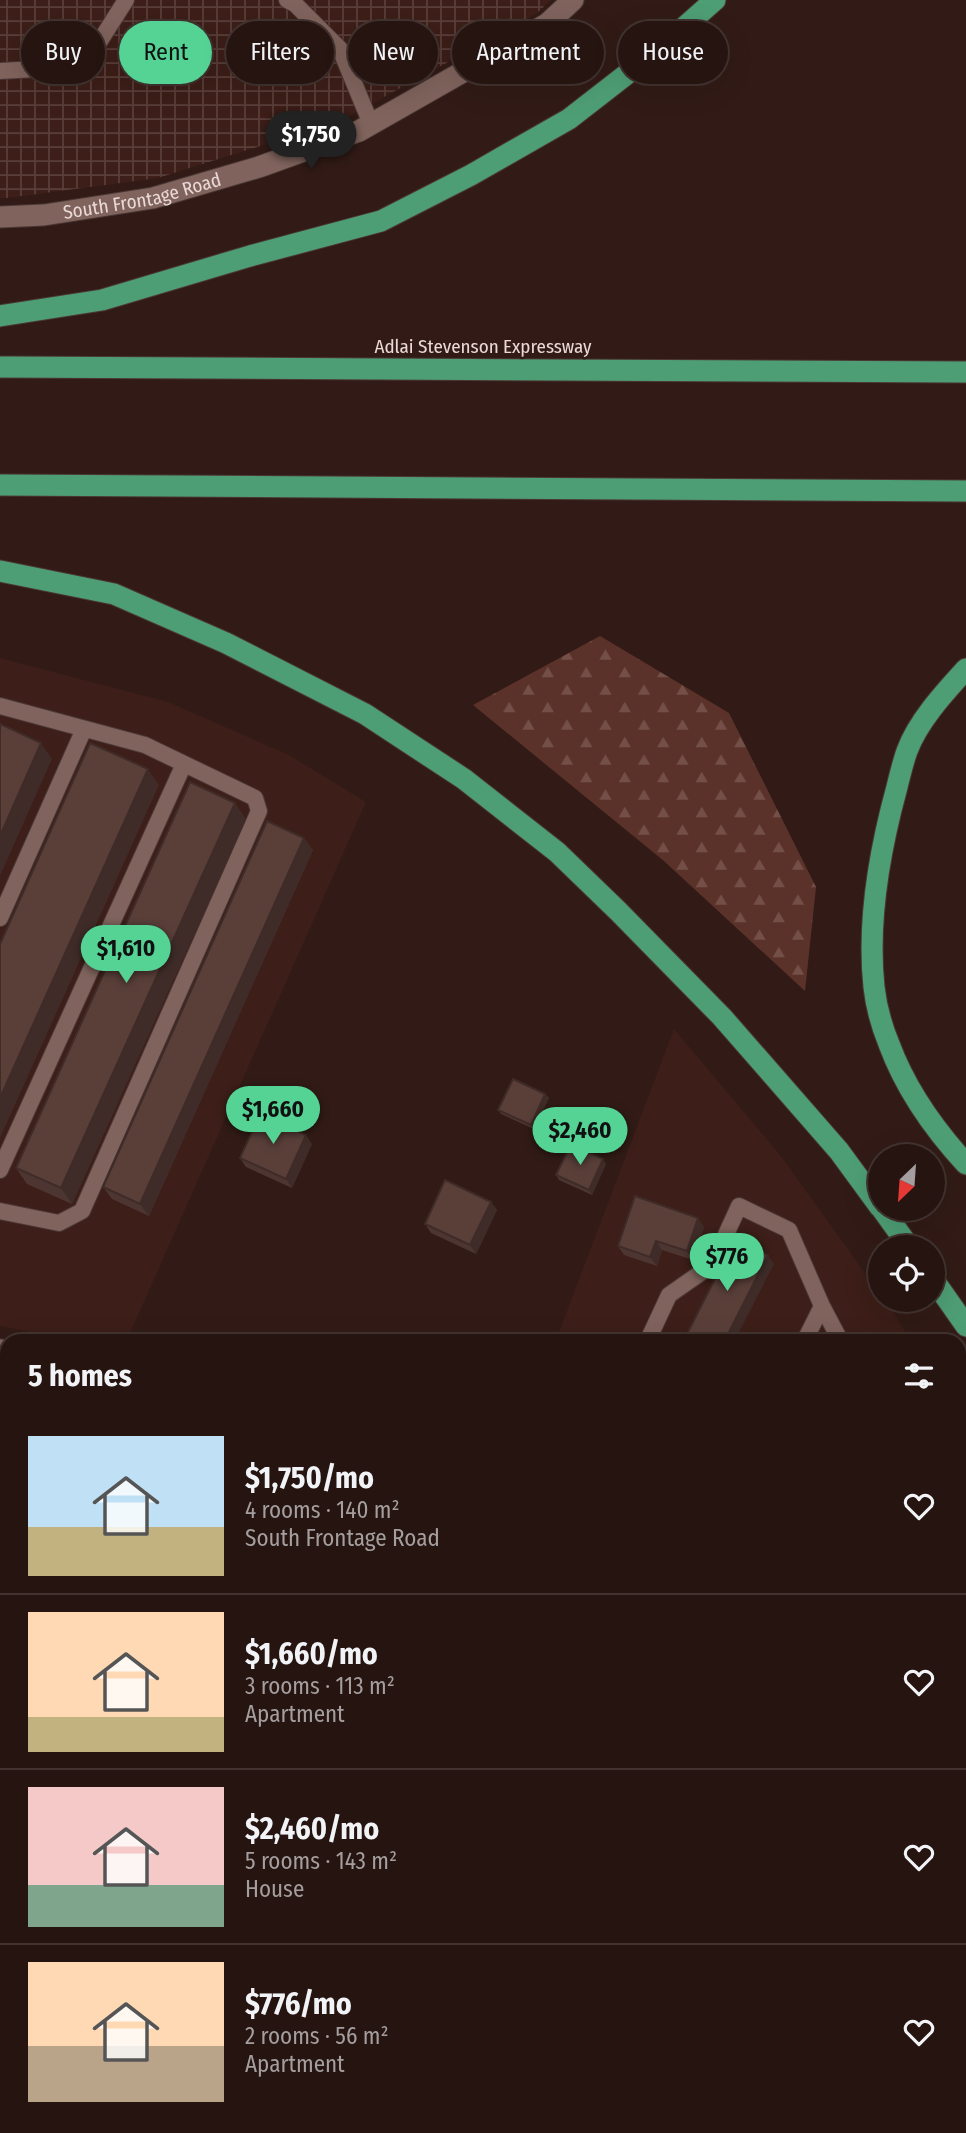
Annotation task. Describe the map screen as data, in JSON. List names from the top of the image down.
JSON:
{
  "streets": {
    "highway": ["Adlai Stevenson Expressway"],
    "street": ["South Frontage Road"]
  },
  "north": "bottom left",
  "page": {
    "chip": [
      "Buy",
      "Rent",
      "Filters",
      "New",
      "Apartment",
      "House"
    ],
    "price": [
      "$1,750",
      "$1,610",
      "$1,660",
      "$2,460",
      "$776"
    ],
    "heading": "5 homes",
    "list": [
      {
        "name": "$1,750/mo",
        "note": "4 rooms · 140 m² · South Frontage Road"
      },
      {
        "name": "$1,660/mo",
        "note": "3 rooms · 113 m² · Apartment"
      },
      {
        "name": "$2,460/mo",
        "note": "5 rooms · 143 m² · House"
      },
      {
        "name": "$776/mo",
        "note": "2 rooms · 56 m² · Apartment"
      }
    ]
  }
}
